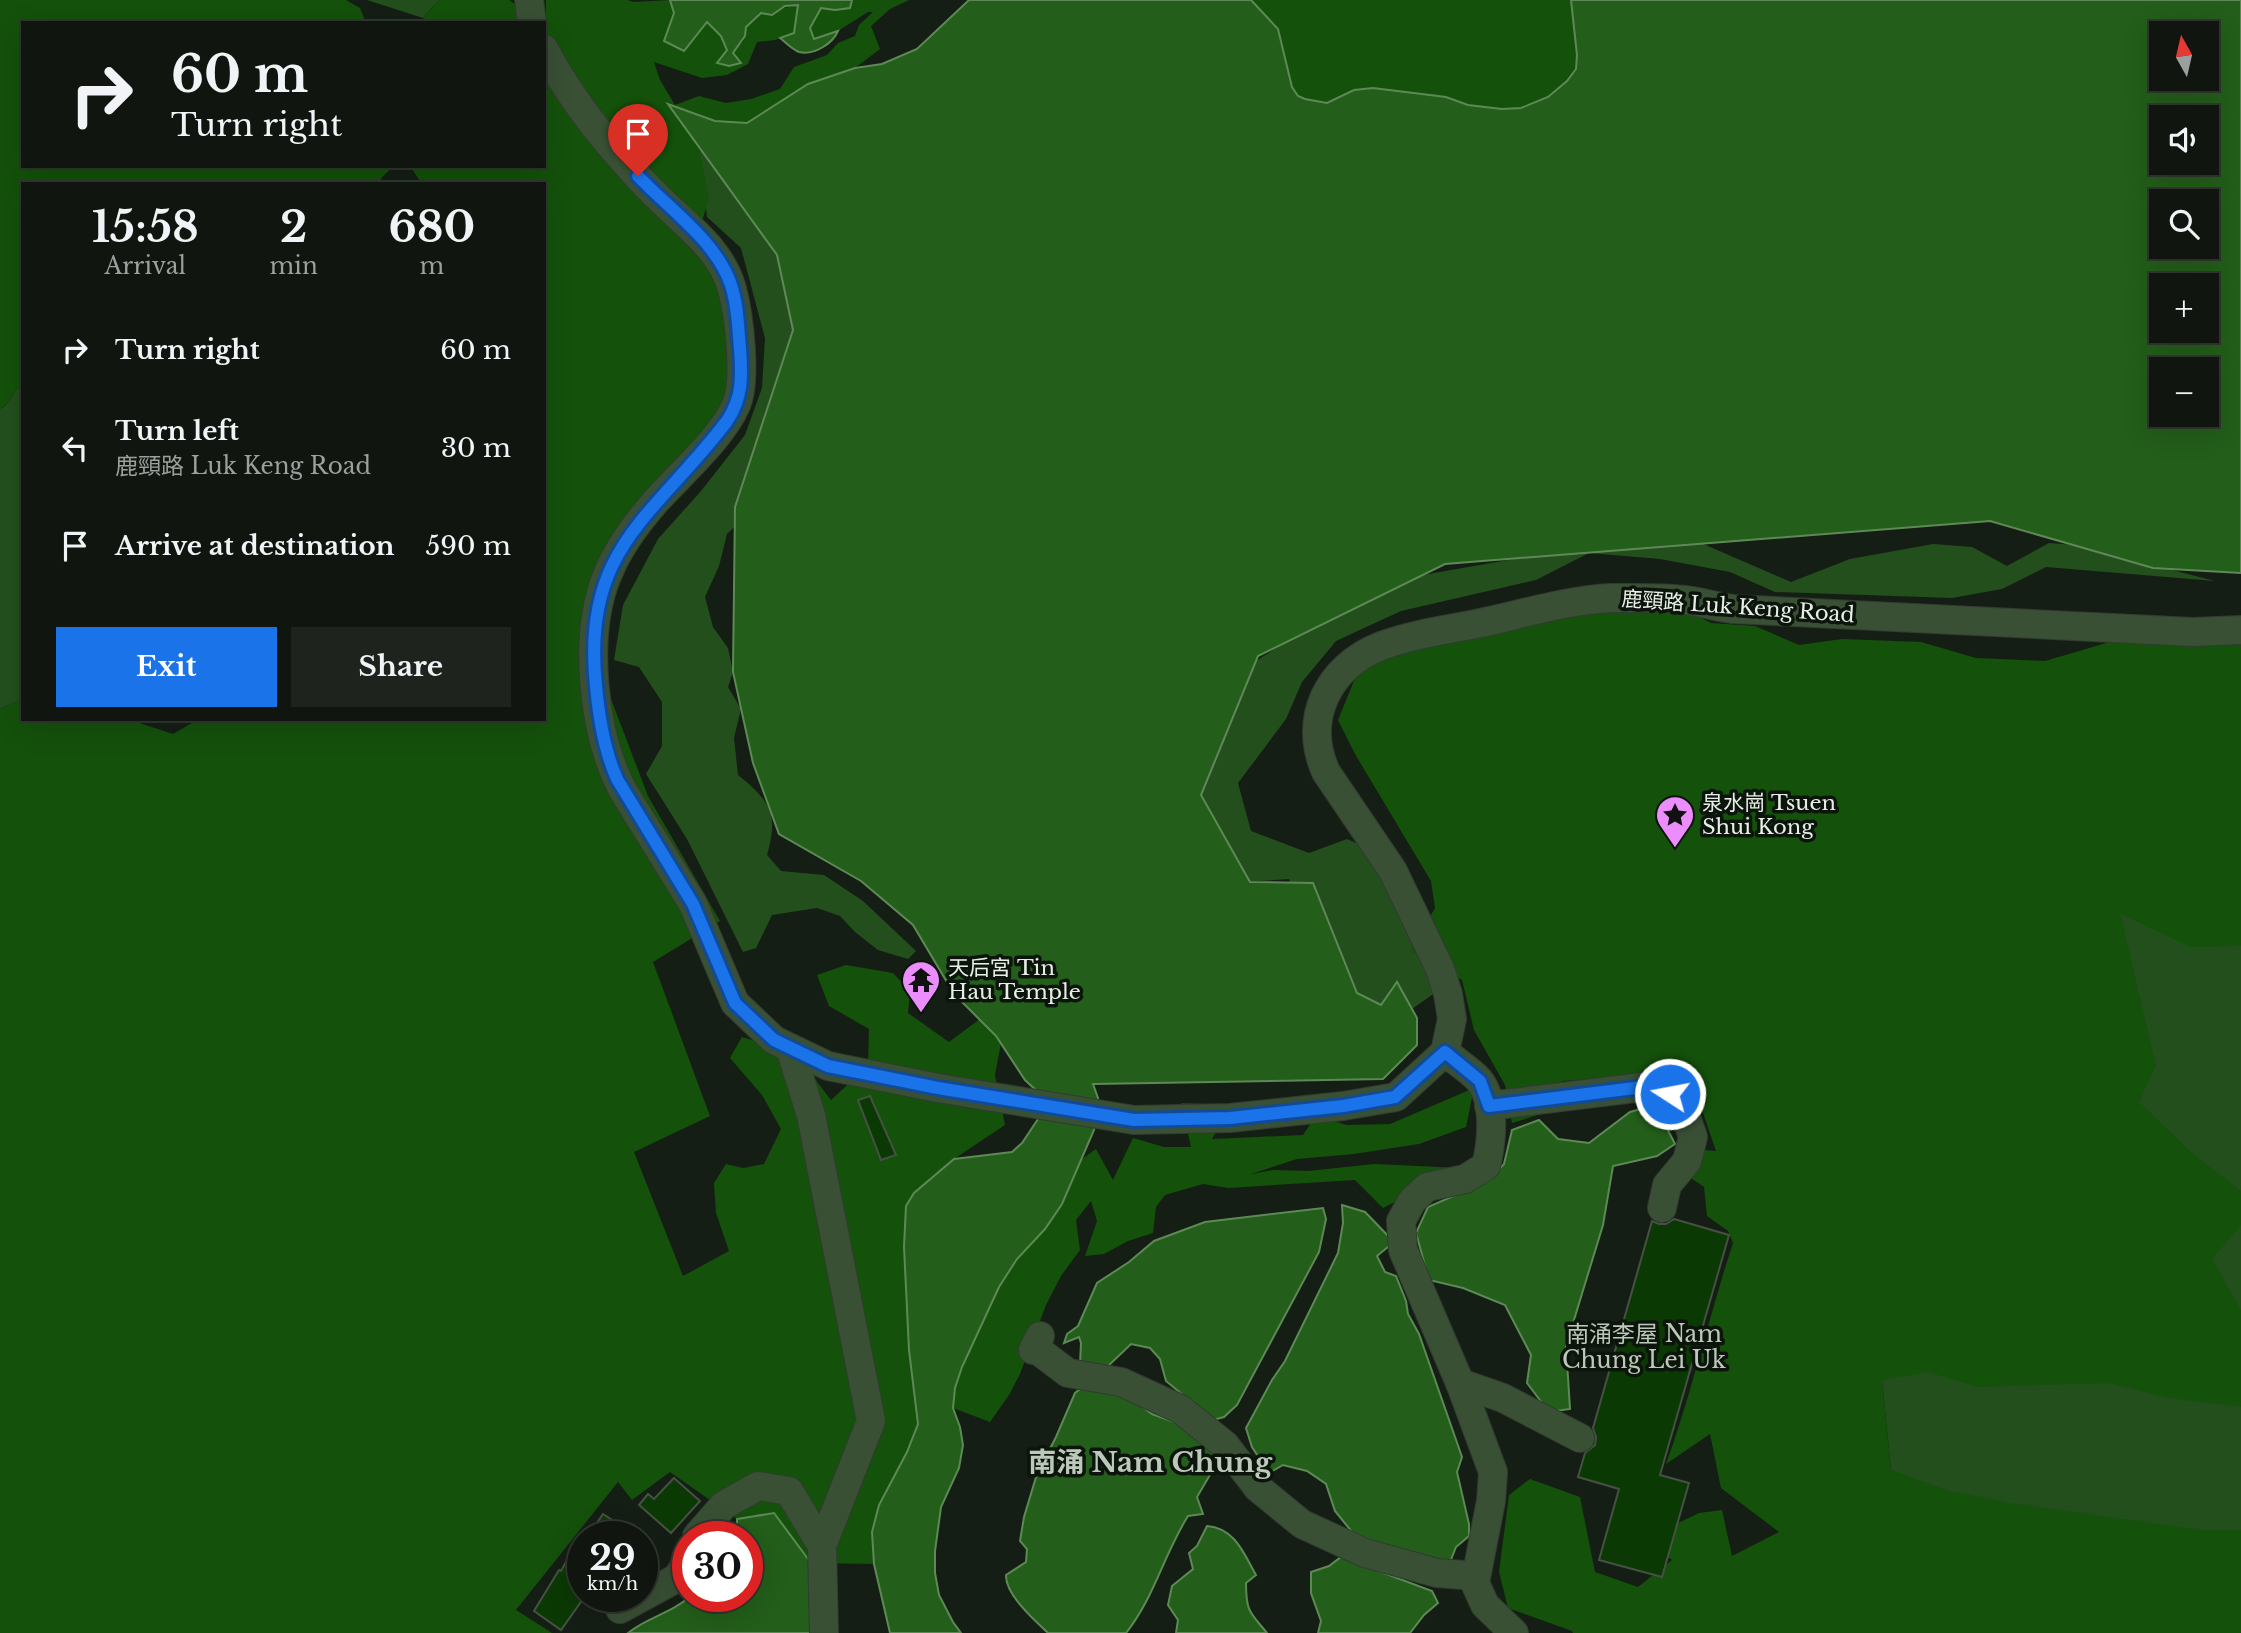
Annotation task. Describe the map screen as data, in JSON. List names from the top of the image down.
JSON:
{
  "streets": {
    "street": ["鹿頸路 Luk Keng Road"]
  },
  "districts": ["南涌李屋 Nam Chung Lei Uk", "南涌 Nam Chung"],
  "places": {
    "place": ["泉水崗 Tsuen Shui Kong"],
    "temple": ["天后宮 Tin Hau Temple"]
  },
  "north": "top",
  "page": {
    "map_buttons": ["+", "−"],
    "turn": ["60 m", "Turn right"],
    "eta": [
      "15:58",
      "Arrival",
      "2",
      "min",
      "680",
      "m"
    ],
    "list": [
      {
        "name": "Turn right",
        "value": "60 m"
      },
      {
        "name": "Turn left",
        "note": "鹿頸路 Luk Keng Road",
        "value": "30 m"
      },
      {
        "name": "Arrive at destination",
        "value": "590 m"
      }
    ],
    "buttons": ["Exit", "Share"],
    "speed": "29 km/h",
    "limit": "30"
  }
}
